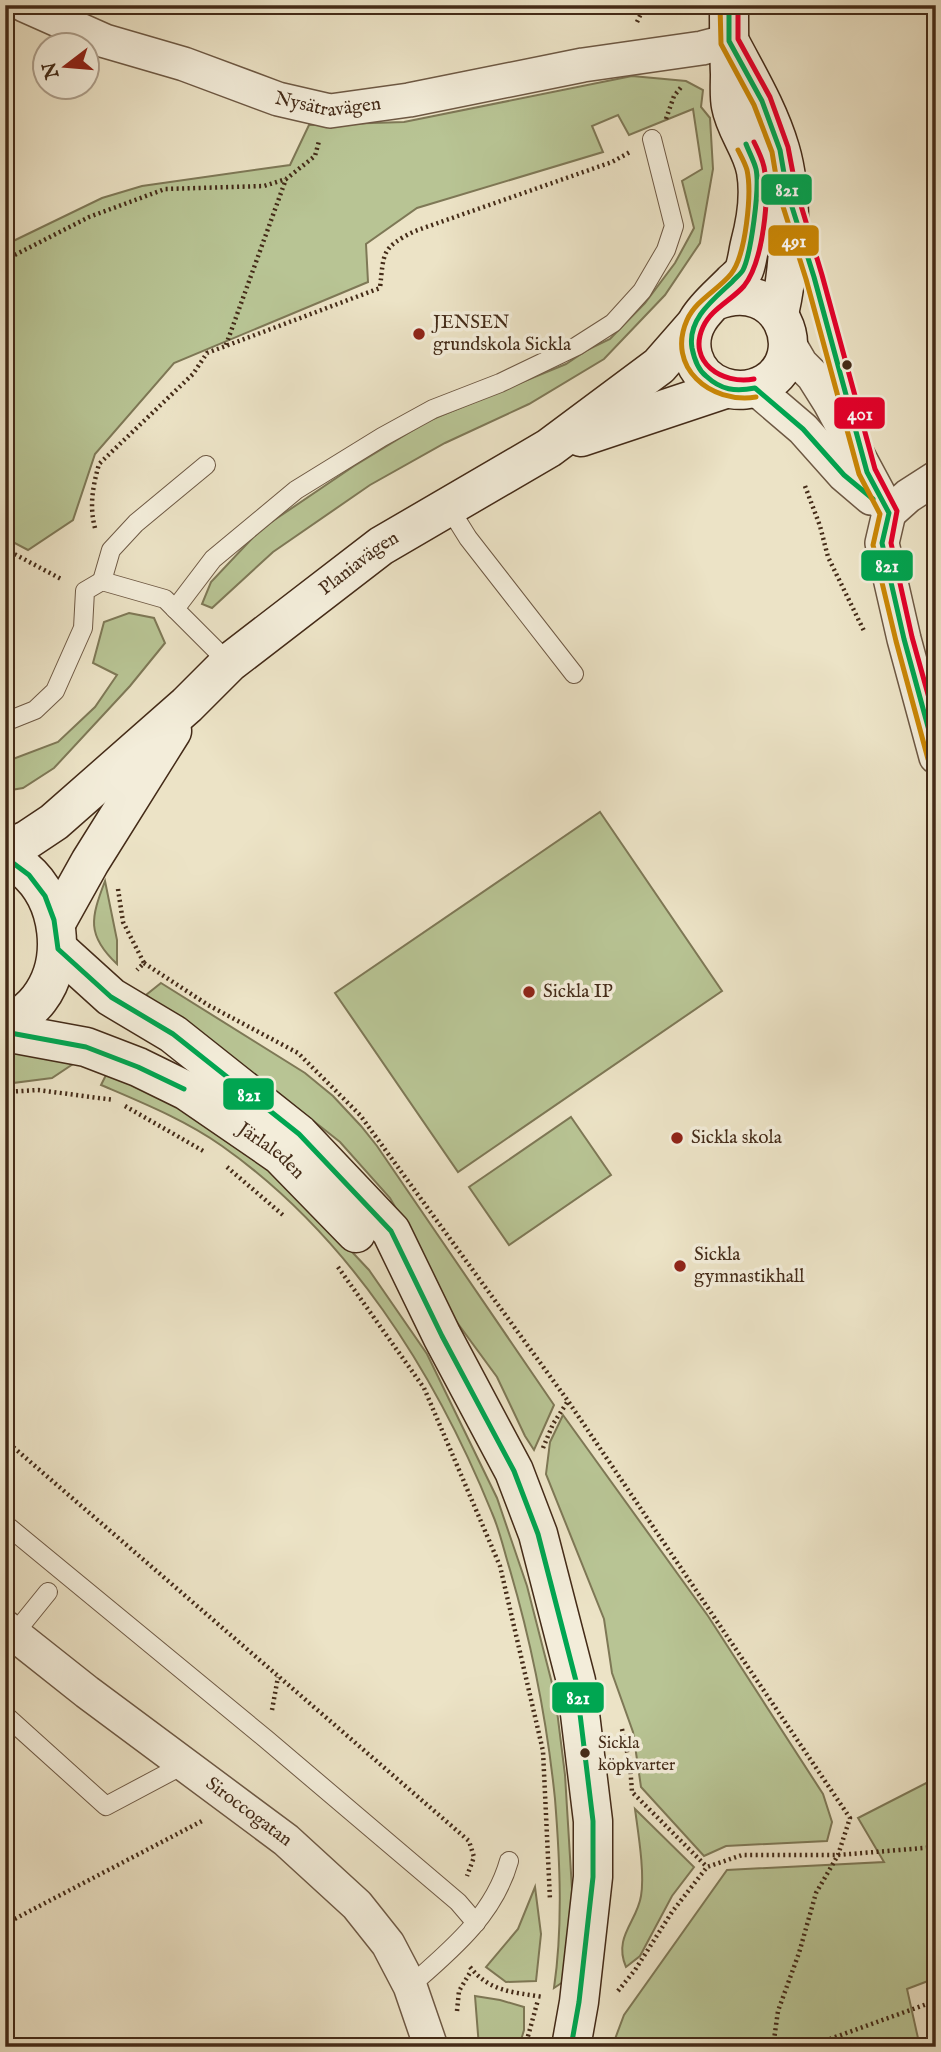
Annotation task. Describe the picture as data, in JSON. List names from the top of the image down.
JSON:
{
  "streets": {
    "main road": ["Planiavägen", "Järlaleden"],
    "street": ["Nysätravägen", "Siroccogatan"]
  },
  "crossings": [
    ["Nysätravägen", "Planiavägen"],
    ["Planiavägen", "Järlaleden"]
  ],
  "places": [
    "JENSEN grundskola Sickla",
    "Sickla IP",
    "Sickla skola",
    "Sickla gymnastikhall",
    "Sickla köpkvarter"
  ],
  "lines": ["transit line 821", "transit line 491", "transit line 401"],
  "north": "left"
}
